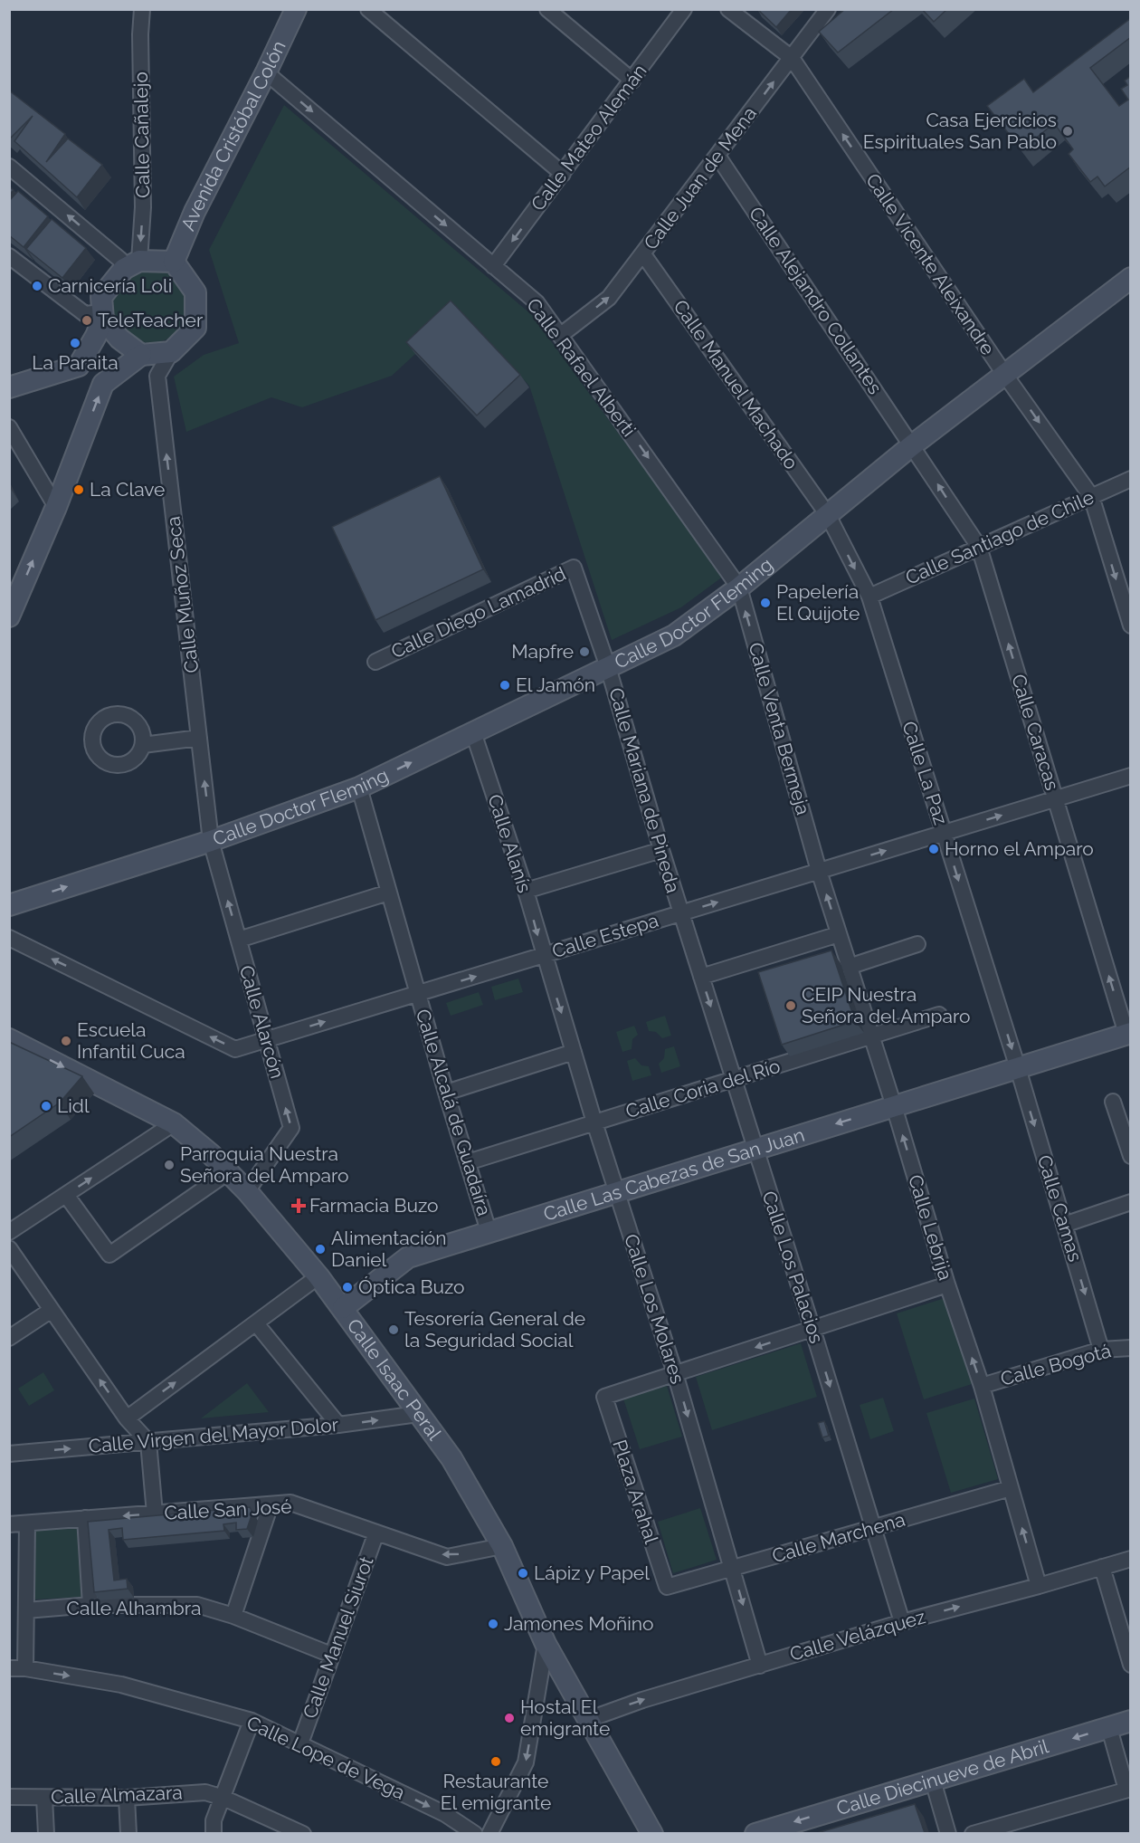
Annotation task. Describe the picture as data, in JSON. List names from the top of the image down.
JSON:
{
  "streets": {
    "main road": [
      "Avenida Cristóbal Colón",
      "Calle Doctor Fleming",
      "Calle Las Cabezas de San Juan",
      "Calle Isaac Peral",
      "Calle Diecinueve de Abril"
    ],
    "street": [
      "Calle Cañalejo",
      "Calle Mateo Alemán",
      "Calle Juan de Mena",
      "Calle Vicente Aleixandre",
      "Calle Alejandro Collantes",
      "Calle Rafael Alberti",
      "Calle Manuel Machado",
      "Calle Santiago de Chile",
      "Calle Muñoz Seca",
      "Calle Diego Lamadrid",
      "Calle Venta Bermeja",
      "Calle Caracas",
      "Calle La Paz",
      "Calle Mariana de Pineda",
      "Calle Alanís",
      "Calle Estepa",
      "Calle Alarcón",
      "Calle Coria del Río",
      "Calle Alcalá de Guadaíra",
      "Calle Camas",
      "Calle Lebrija",
      "Calle Los Palacios",
      "Calle Los Molares",
      "Calle Bogotá",
      "Calle Virgen del Mayor Dolor",
      "Plaza Arahal",
      "Calle San José",
      "Calle Marchena",
      "Calle Alhambra",
      "Calle Velázquez",
      "Calle Manuel Siurot",
      "Calle Lope de Vega",
      "Calle Almazara"
    ]
  },
  "crossings": [
    ["Calle Cañalejo", "Avenida Cristóbal Colón"],
    ["Calle Cañalejo", "Calle Muñoz Seca"],
    ["Avenida Cristóbal Colón", "Calle Rafael Alberti"],
    ["Avenida Cristóbal Colón", "Calle Muñoz Seca"],
    ["Calle Mateo Alemán", "Calle Rafael Alberti"],
    ["Calle Juan de Mena", "Calle Vicente Aleixandre"],
    ["Calle Juan de Mena", "Calle Alejandro Collantes"],
    ["Calle Juan de Mena", "Calle Rafael Alberti"],
    ["Calle Juan de Mena", "Calle Manuel Machado"],
    ["Calle Vicente Aleixandre", "Calle Santiago de Chile"],
    ["Calle Vicente Aleixandre", "Calle Doctor Fleming"],
    ["Calle Alejandro Collantes", "Calle Doctor Fleming"],
    ["Calle Alejandro Collantes", "Calle Caracas"],
    ["Calle Rafael Alberti", "Calle Doctor Fleming"],
    ["Calle Rafael Alberti", "Calle Venta Bermeja"],
    ["Calle Manuel Machado", "Calle Doctor Fleming"],
    ["Calle Manuel Machado", "Calle La Paz"],
    ["Calle Santiago de Chile", "Calle Caracas"],
    ["Calle Santiago de Chile", "Calle La Paz"],
    ["Calle Muñoz Seca", "Calle Doctor Fleming"],
    ["Calle Muñoz Seca", "Calle Alarcón"],
    ["Calle Doctor Fleming", "Calle Diego Lamadrid"],
    ["Calle Doctor Fleming", "Calle Venta Bermeja"],
    ["Calle Doctor Fleming", "Calle Caracas"],
    ["Calle Doctor Fleming", "Calle La Paz"],
    ["Calle Doctor Fleming", "Calle Mariana de Pineda"],
    ["Calle Doctor Fleming", "Calle Alanís"],
    ["Calle Doctor Fleming", "Calle Alarcón"],
    ["Calle Doctor Fleming", "Calle Alcalá de Guadaíra"],
    ["Calle Diego Lamadrid", "Calle Mariana de Pineda"],
    ["Calle Venta Bermeja", "Calle Estepa"],
    ["Calle Venta Bermeja", "Calle Lebrija"],
    ["Calle Caracas", "Calle Estepa"],
    ["Calle Caracas", "Calle Las Cabezas de San Juan"],
    ["Calle La Paz", "Calle Estepa"],
    ["Calle La Paz", "Calle Las Cabezas de San Juan"],
    ["Calle La Paz", "Calle Camas"],
    ["Calle Mariana de Pineda", "Calle Estepa"],
    ["Calle Mariana de Pineda", "Calle Los Palacios"],
    ["Calle Alanís", "Calle Estepa"],
    ["Calle Alanís", "Calle Los Molares"],
    ["Calle Estepa", "Calle Alarcón"],
    ["Calle Estepa", "Calle Alcalá de Guadaíra"],
    ["Calle Estepa", "Calle Lebrija"],
    ["Calle Estepa", "Calle Los Palacios"],
    ["Calle Estepa", "Calle Los Molares"],
    ["Calle Alarcón", "Calle Isaac Peral"],
    ["Calle Coria del Río", "Calle Alcalá de Guadaíra"],
    ["Calle Coria del Río", "Calle Lebrija"],
    ["Calle Coria del Río", "Calle Los Palacios"],
    ["Calle Coria del Río", "Calle Los Molares"],
    ["Calle Alcalá de Guadaíra", "Calle Las Cabezas de San Juan"],
    ["Calle Las Cabezas de San Juan", "Calle Camas"],
    ["Calle Las Cabezas de San Juan", "Calle Lebrija"],
    ["Calle Las Cabezas de San Juan", "Calle Los Palacios"],
    ["Calle Las Cabezas de San Juan", "Calle Los Molares"],
    ["Calle Las Cabezas de San Juan", "Calle Isaac Peral"],
    ["Calle Camas", "Calle Bogotá"],
    ["Calle Lebrija", "Calle Bogotá"],
    ["Calle Lebrija", "Calle Marchena"],
    ["Calle Lebrija", "Calle Velázquez"],
    ["Calle Los Palacios", "Calle Marchena"],
    ["Calle Los Palacios", "Calle Velázquez"],
    ["Calle Los Molares", "Plaza Arahal"],
    ["Calle Los Molares", "Calle Marchena"],
    ["Calle Los Molares", "Calle Velázquez"],
    ["Calle Isaac Peral", "Calle Virgen del Mayor Dolor"],
    ["Calle Isaac Peral", "Calle San José"],
    ["Calle Isaac Peral", "Calle Velázquez"],
    ["Plaza Arahal", "Calle Marchena"],
    ["Calle San José", "Calle Manuel Siurot"],
    ["Calle Alhambra", "Calle Manuel Siurot"],
    ["Calle Manuel Siurot", "Calle Lope de Vega"]
  ],
  "one_way": [
    "Calle Cañalejo",
    "Calle Mateo Alemán",
    "Calle Juan de Mena",
    "Calle Muñoz Seca",
    "Calle Venta Bermeja",
    "Calle Caracas",
    "Calle La Paz",
    "Calle Alarcón",
    "Calle Camas",
    "Calle Lebrija",
    "Calle Los Palacios",
    "Calle Los Molares",
    "Calle Virgen del Mayor Dolor",
    "Calle San José",
    "Calle Velázquez",
    "Calle Lope de Vega",
    "Calle Diecinueve de Abril"
  ],
  "places": {
    "other": [
      "Casa Ejercicios Espirituales San Pablo",
      "Carnicería Loli",
      "TeleTeacher",
      "La Paraita",
      "La Clave",
      "Papelería El Quijote",
      "Mapfre",
      "El Jamón",
      "Horno el Amparo",
      "CEIP Nuestra Señora del Amparo",
      "Escuela Infantil Cuca",
      "Lidl",
      "Parroquia Nuestra Señora del Amparo",
      "Alimentación Daniel",
      "Óptica Buzo",
      "Tesorería General de la Seguridad Social",
      "Lápiz y Papel",
      "Jamones Moñino",
      "Hostal El emigrante",
      "Restaurante El emigrante"
    ],
    "health": ["Farmacia Buzo"]
  }
}
